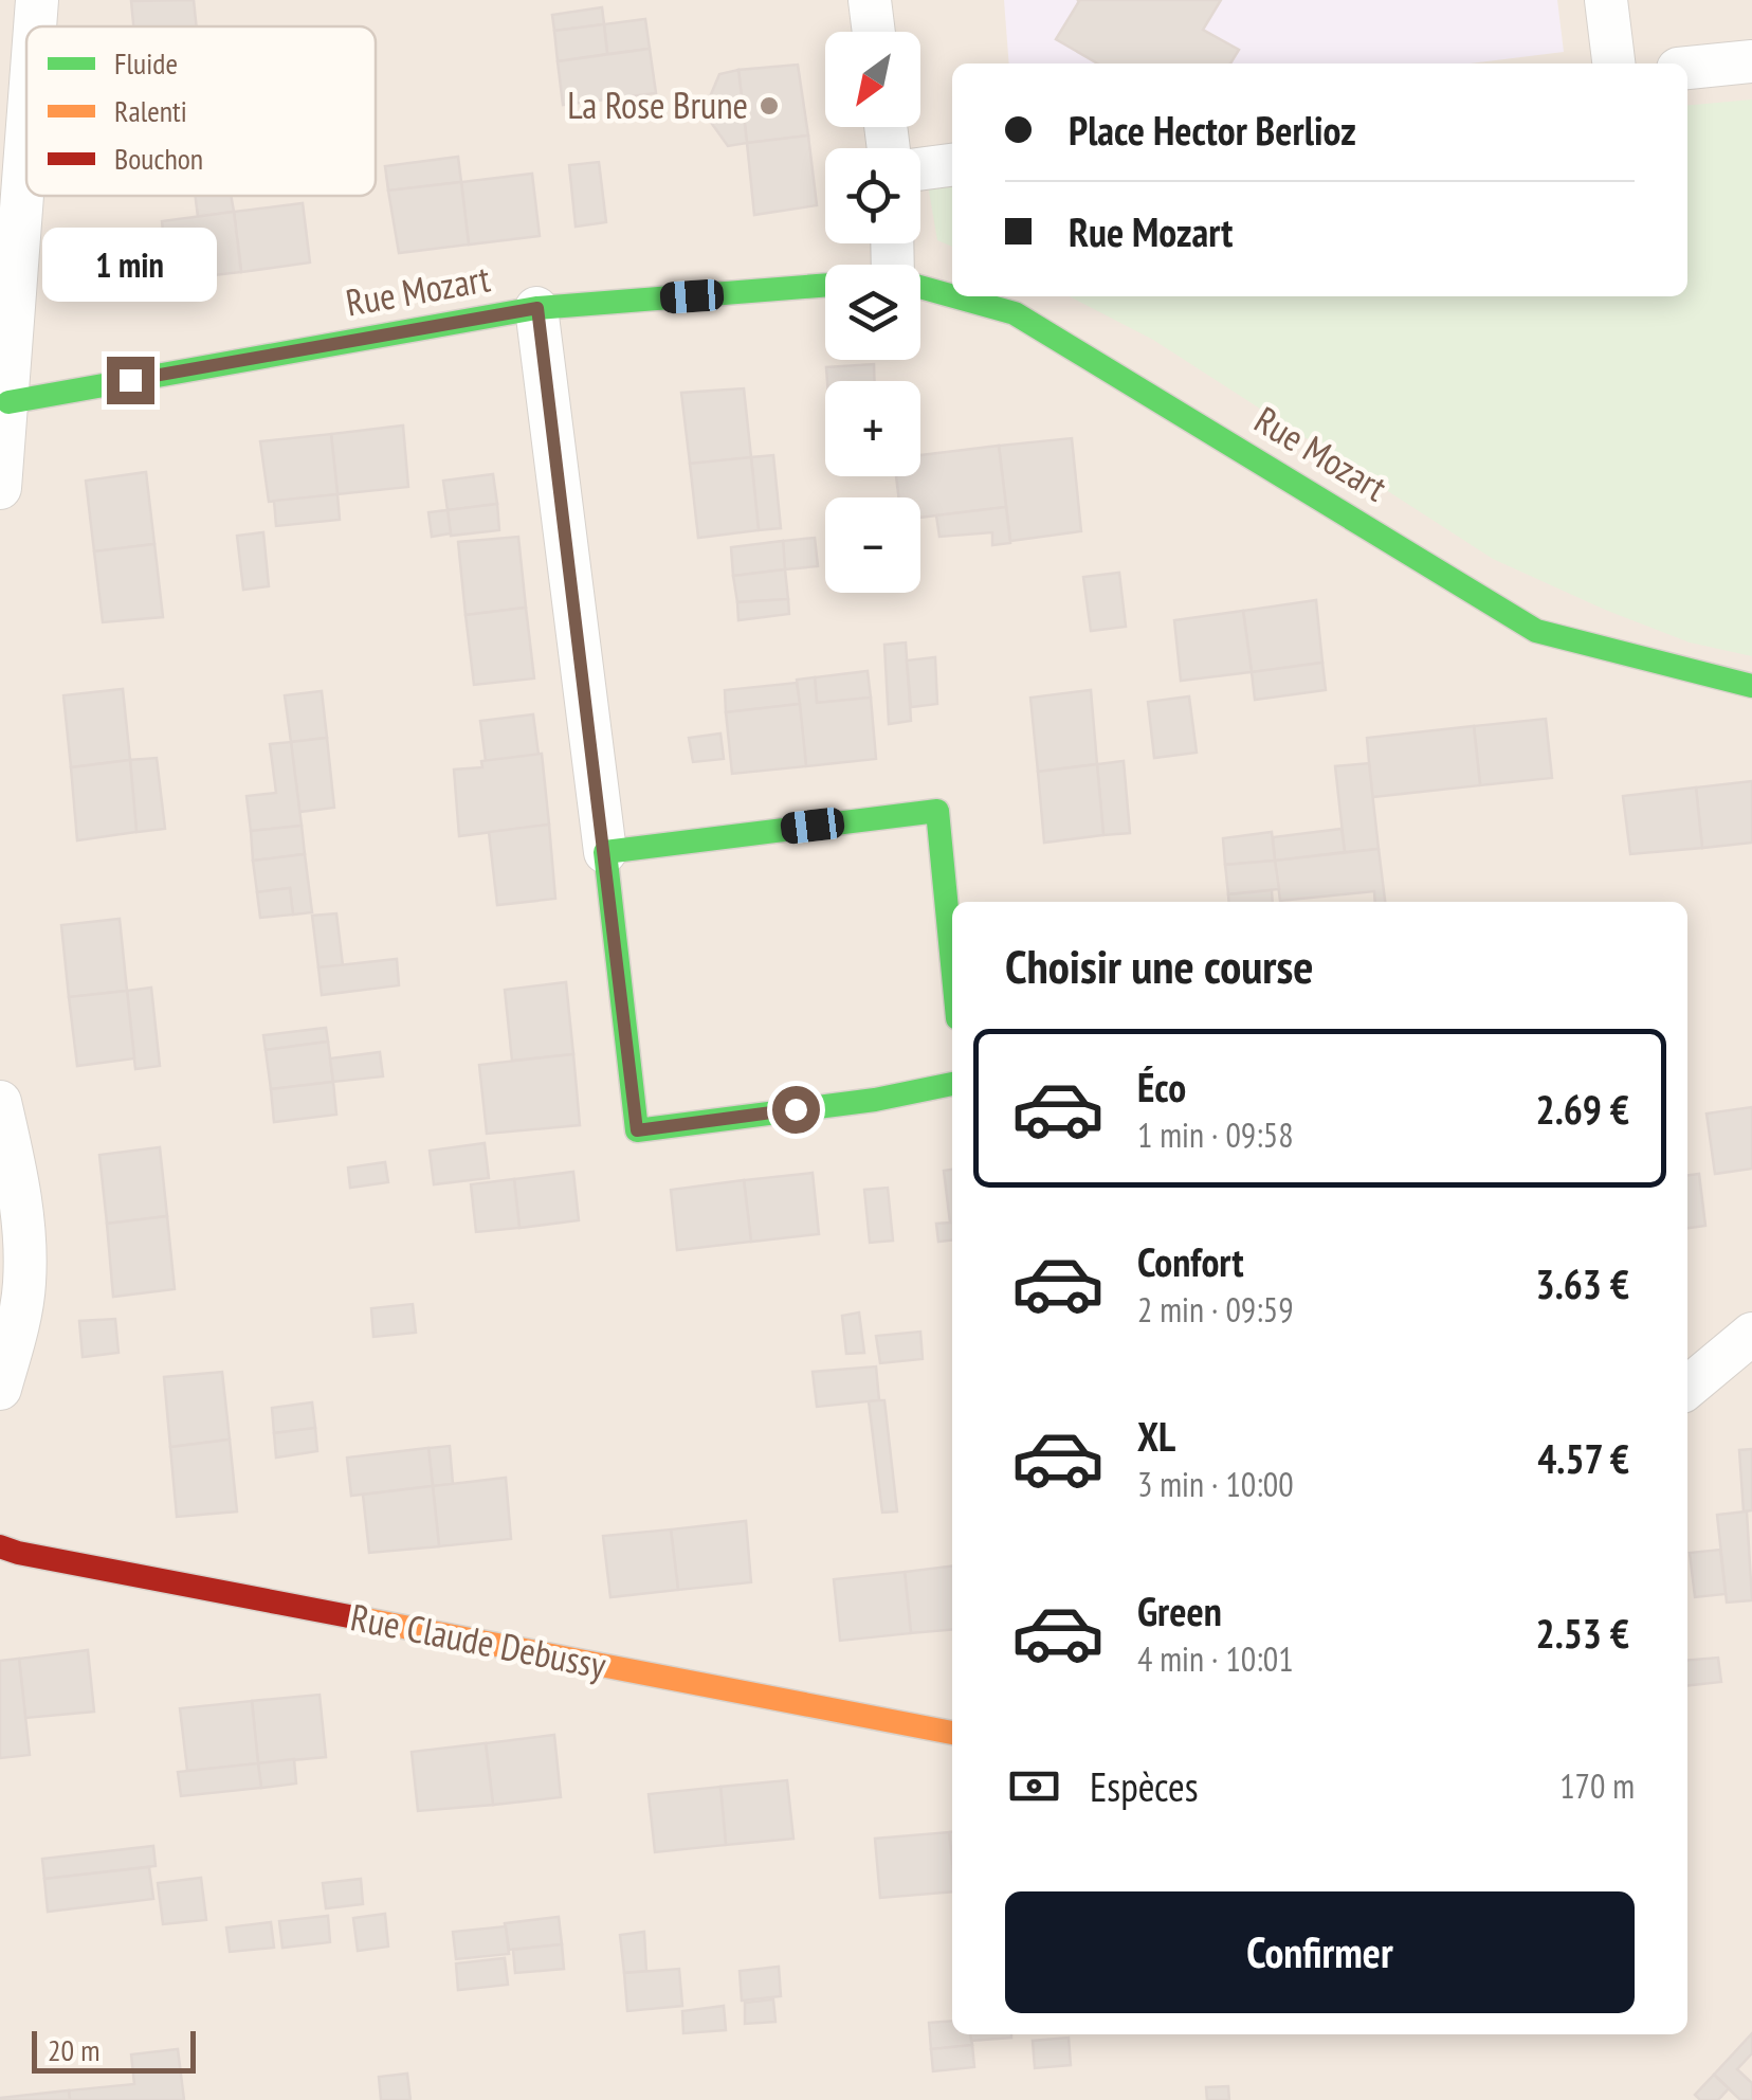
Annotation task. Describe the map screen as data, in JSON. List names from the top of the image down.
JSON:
{
  "streets": {
    "street": ["Rue Mozart", "Rue Claude Debussy"]
  },
  "places": ["La Rose Brune"],
  "legend": ["Fluide", "Ralenti", "Bouchon"],
  "scale_bar": "20 m",
  "north": "bottom left",
  "page": {
    "map_buttons": ["+", "−"],
    "banner": ["Place Hector Berlioz", "Rue Mozart"],
    "bubble": "1 min",
    "heading": "Choisir une course",
    "list": [
      {
        "name": "Éco",
        "note": "1 min · 09:58",
        "value": "2.69 €"
      },
      {
        "name": "Confort",
        "note": "2 min · 09:59",
        "value": "3.63 €"
      },
      {
        "name": "XL",
        "note": "3 min · 10:00",
        "value": "4.57 €"
      },
      {
        "name": "Green",
        "note": "4 min · 10:01",
        "value": "2.53 €"
      }
    ],
    "pay": ["Espèces", "170 m"],
    "buttons": "Confirmer",
    "scale": "20 m"
  }
}
